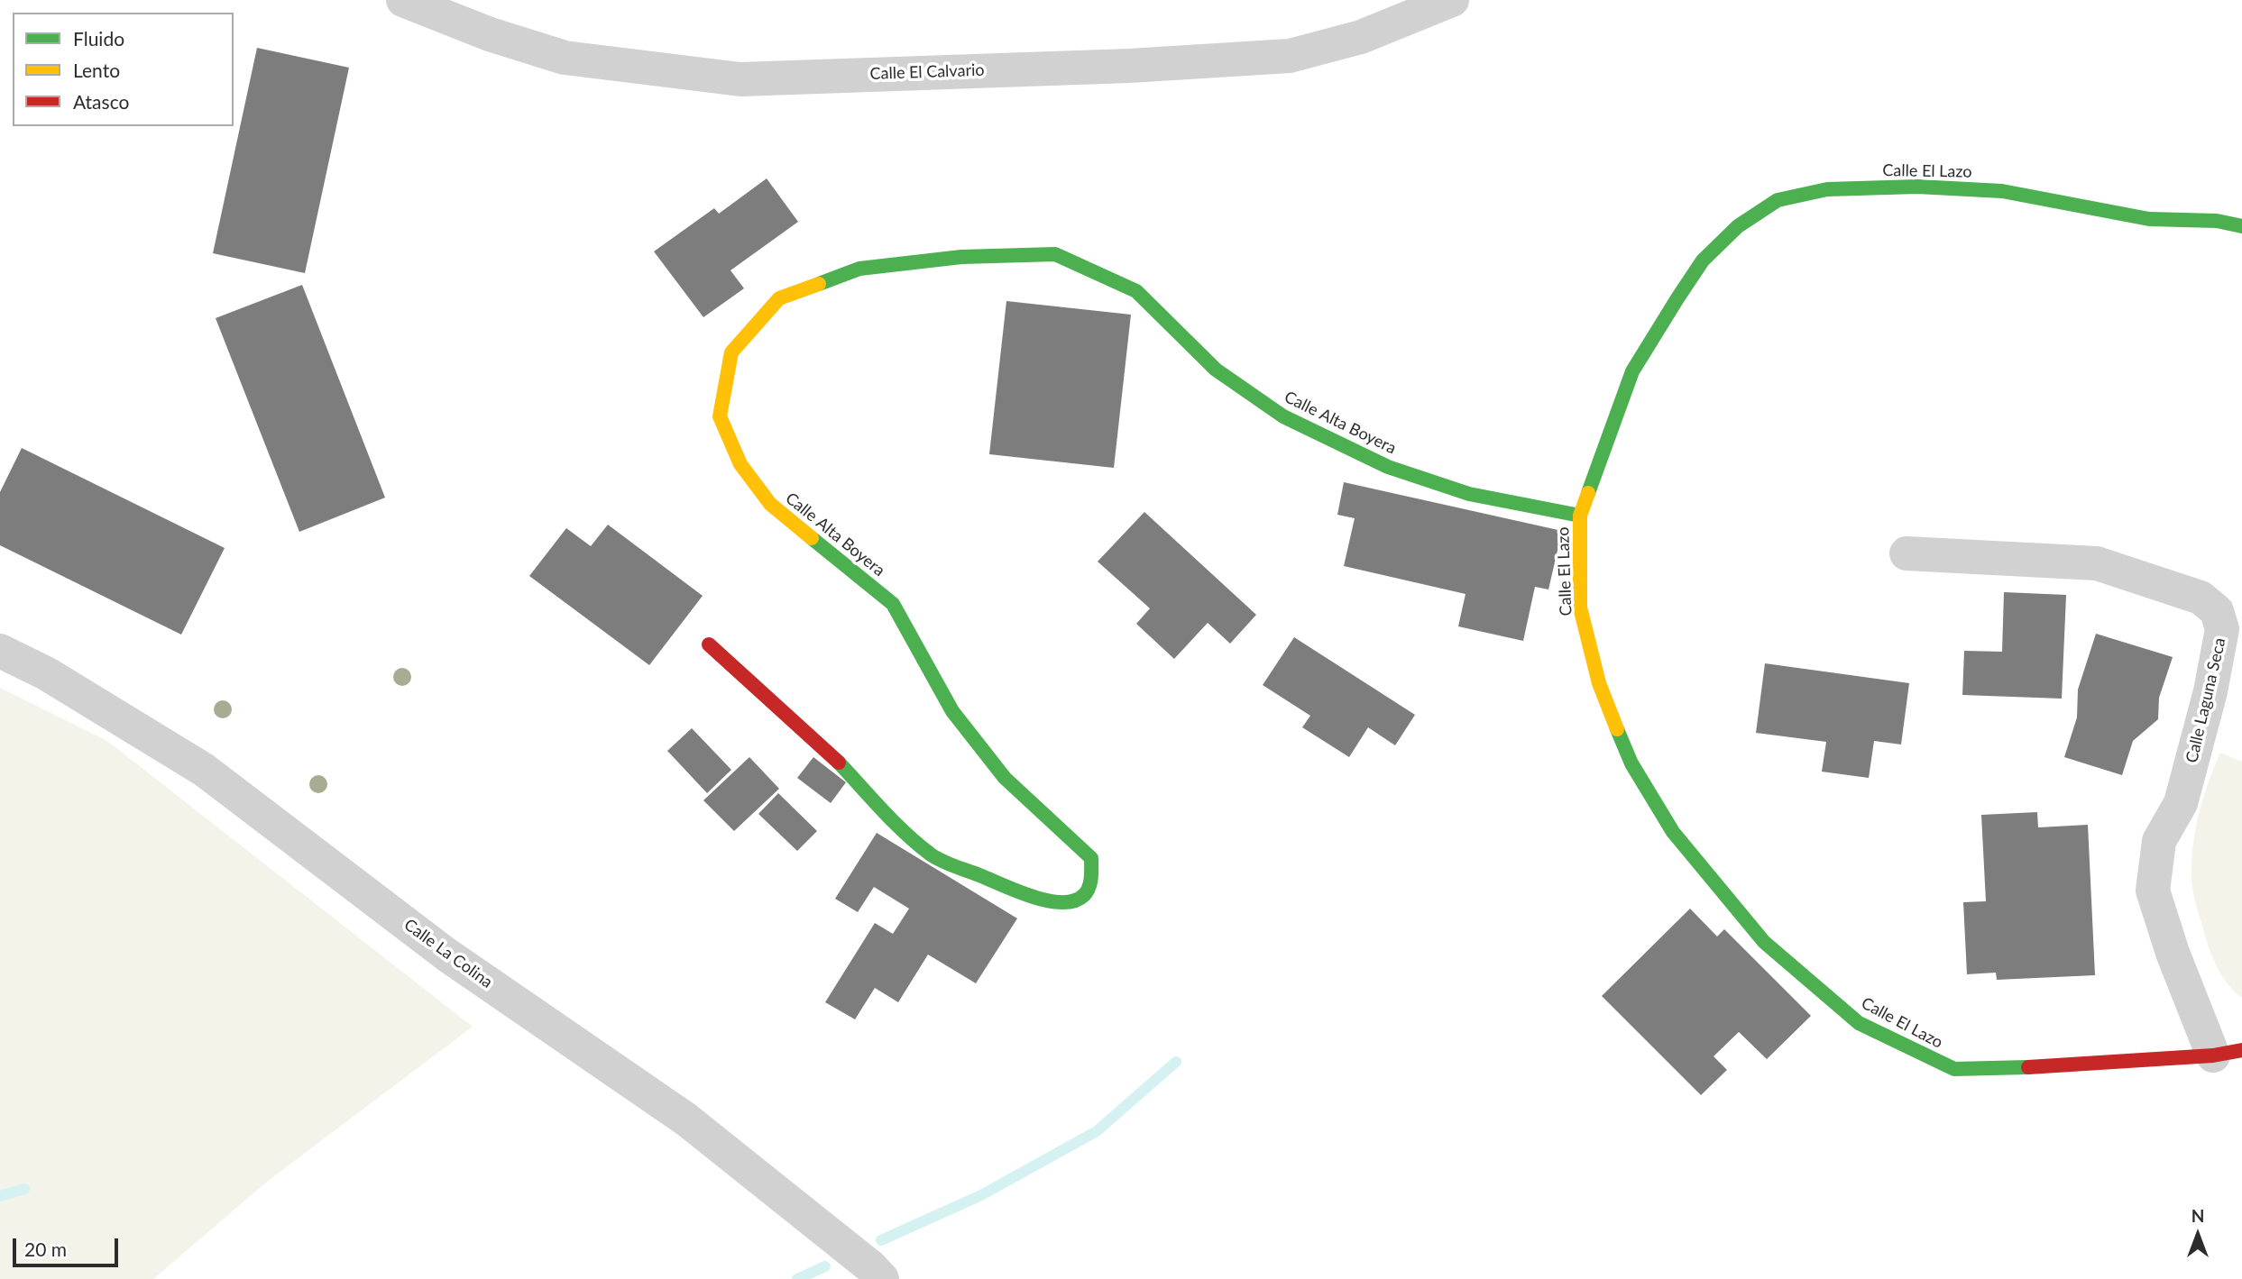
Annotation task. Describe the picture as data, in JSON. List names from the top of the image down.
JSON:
{
  "streets": {
    "street": [
      "Calle El Calvario",
      "Calle El Lazo",
      "Calle Alta Boyera",
      "Calle Laguna Seca",
      "Calle La Colina"
    ]
  },
  "crossings": [
    ["Calle El Lazo", "Calle Alta Boyera"],
    ["Calle El Lazo", "Calle Laguna Seca"]
  ],
  "legend": ["Fluido", "Lento", "Atasco"],
  "scale_bar": "20 m",
  "north": "top"
}
